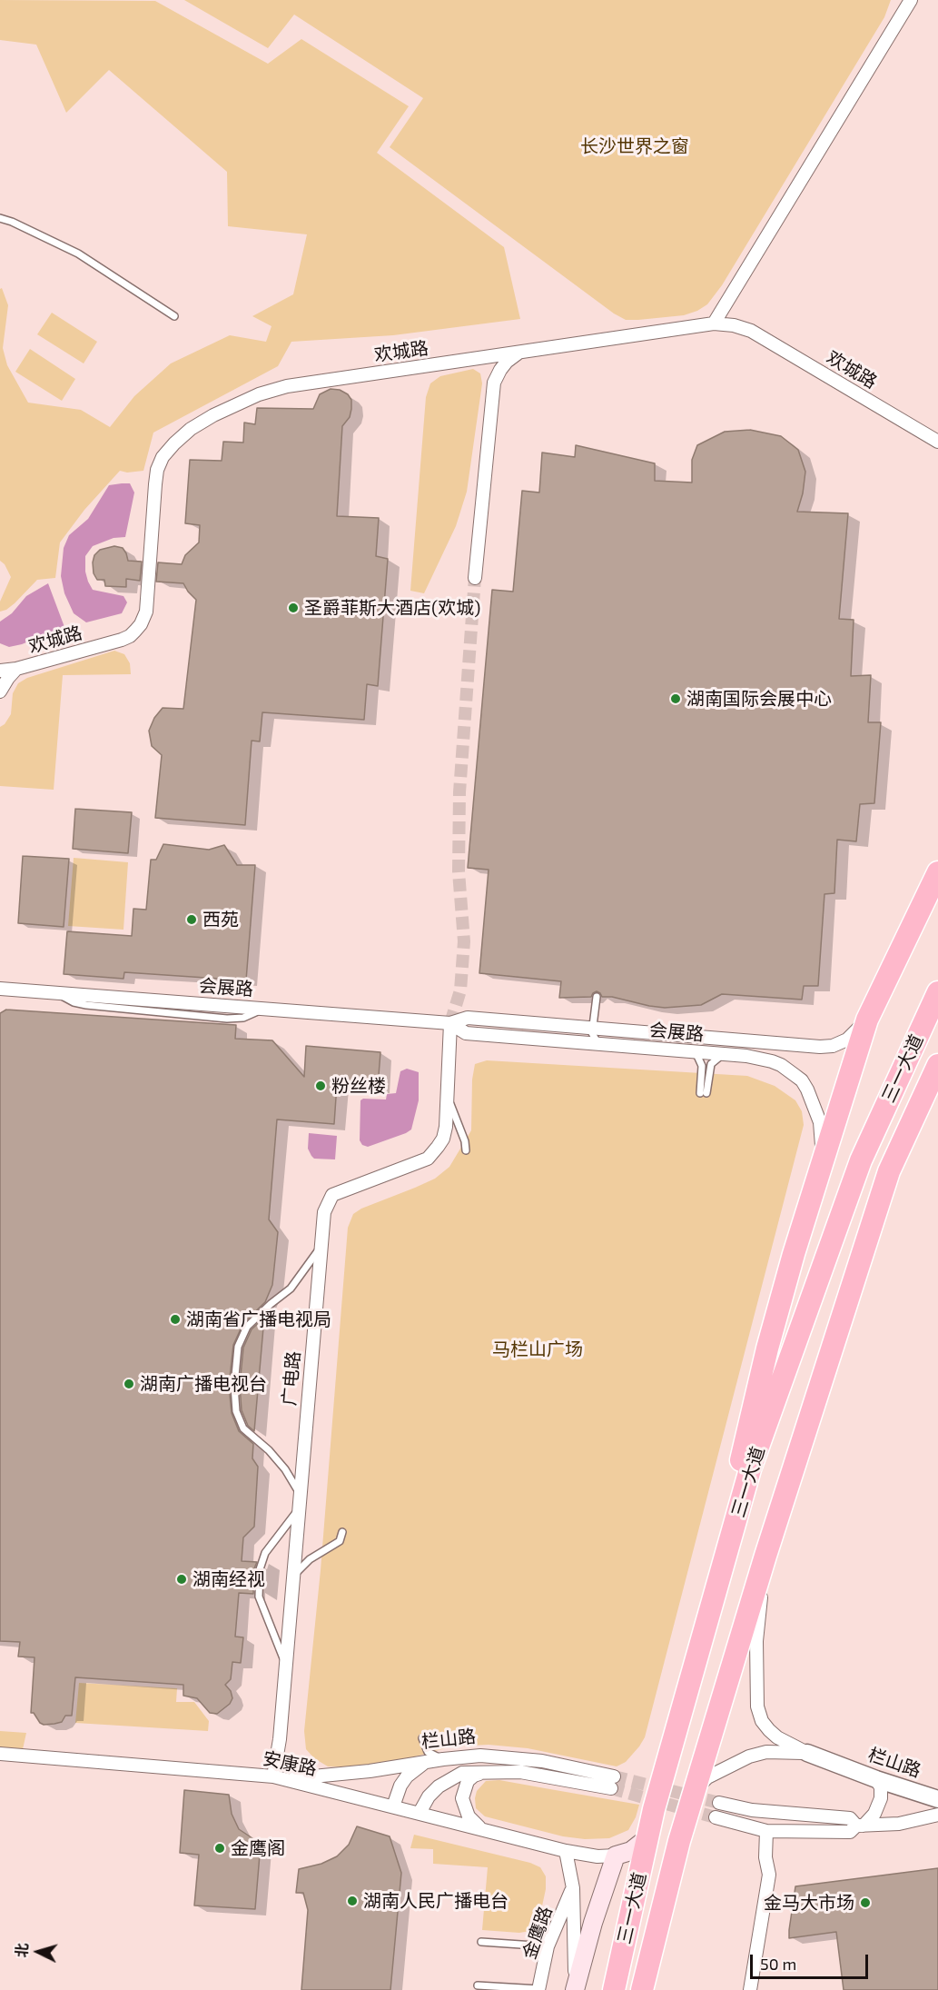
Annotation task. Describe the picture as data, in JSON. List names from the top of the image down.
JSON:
{
  "streets": {
    "highway": ["三一大道"],
    "street": [
      "欢城路",
      "会展路",
      "广电路",
      "栏山路",
      "安康路",
      "金鹰路"
    ]
  },
  "crossings": [
    ["会展路", "广电路"],
    ["三一大道", "栏山路"],
    ["广电路", "安康路"],
    ["栏山路", "安康路"]
  ],
  "parks": ["长沙世界之窗", "马栏山广场"],
  "places": [
    "圣爵菲斯大酒店(欢城)",
    "湖南国际会展中心",
    "西苑",
    "粉丝楼",
    "湖南省广播电视局",
    "湖南广播电视台",
    "湖南经视",
    "金鹰阁",
    "湖南人民广播电台",
    "金马大市场"
  ],
  "scale_bar": "50 m",
  "north": "left"
}
